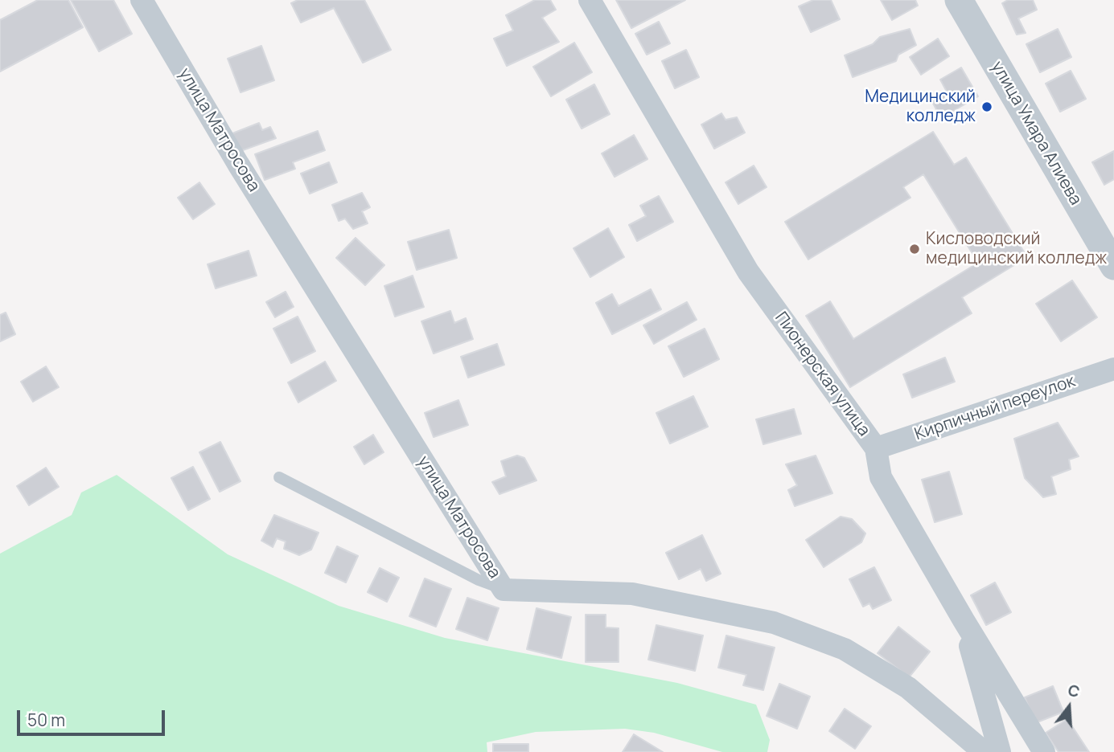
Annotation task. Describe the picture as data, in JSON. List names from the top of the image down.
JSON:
{
  "streets": {
    "street": [
      "улица Матросова",
      "улица Умара Алиева",
      "Пионерская улица",
      "Кирпичный переулок"
    ]
  },
  "crossings": [
    ["Пионерская улица", "Кирпичный переулок"]
  ],
  "places": ["Медицинский колледж", "Кисловодский медицинский колледж"],
  "scale_bar": "50 m",
  "north": "top"
}
